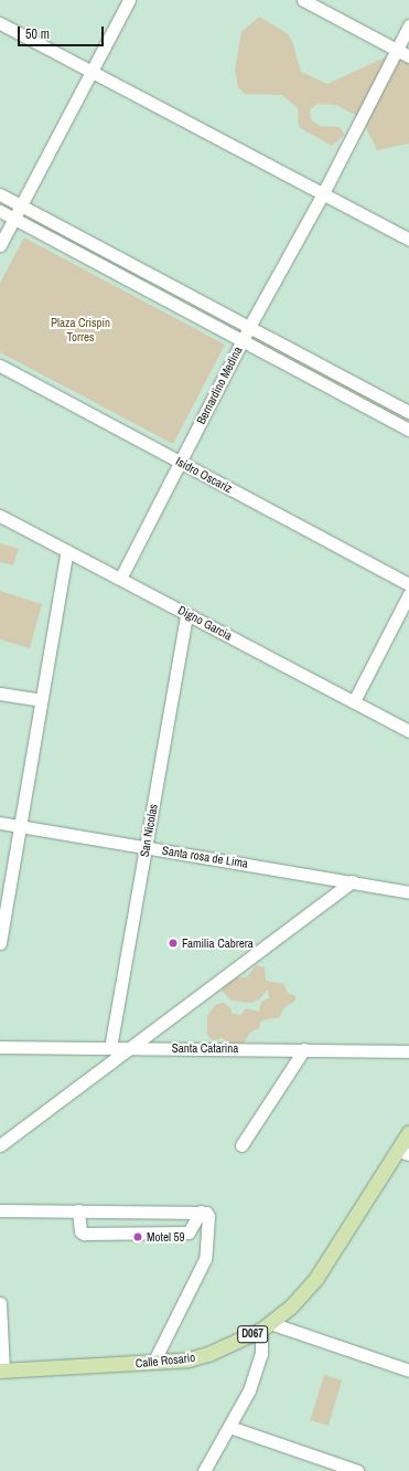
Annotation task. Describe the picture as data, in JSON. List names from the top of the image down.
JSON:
{
  "streets": {
    "main road": ["D067", "Calle Rosario"],
    "street": [
      "Bernardino Medina",
      "Isidro Oscariz",
      "Digno Garcia",
      "San Nicolas",
      "Santa rosa de Lima",
      "Santa Catarina"
    ]
  },
  "crossings": [
    ["Bernardino Medina", "Isidro Oscariz"],
    ["Bernardino Medina", "Digno Garcia"],
    ["Digno Garcia", "San Nicolas"],
    ["San Nicolas", "Santa rosa de Lima"],
    ["San Nicolas", "Santa Catarina"]
  ],
  "parks": ["Plaza Crispín Torres"],
  "places": ["Familia Cabrera", "Motel 59"],
  "scale_bar": "50 m"
}
